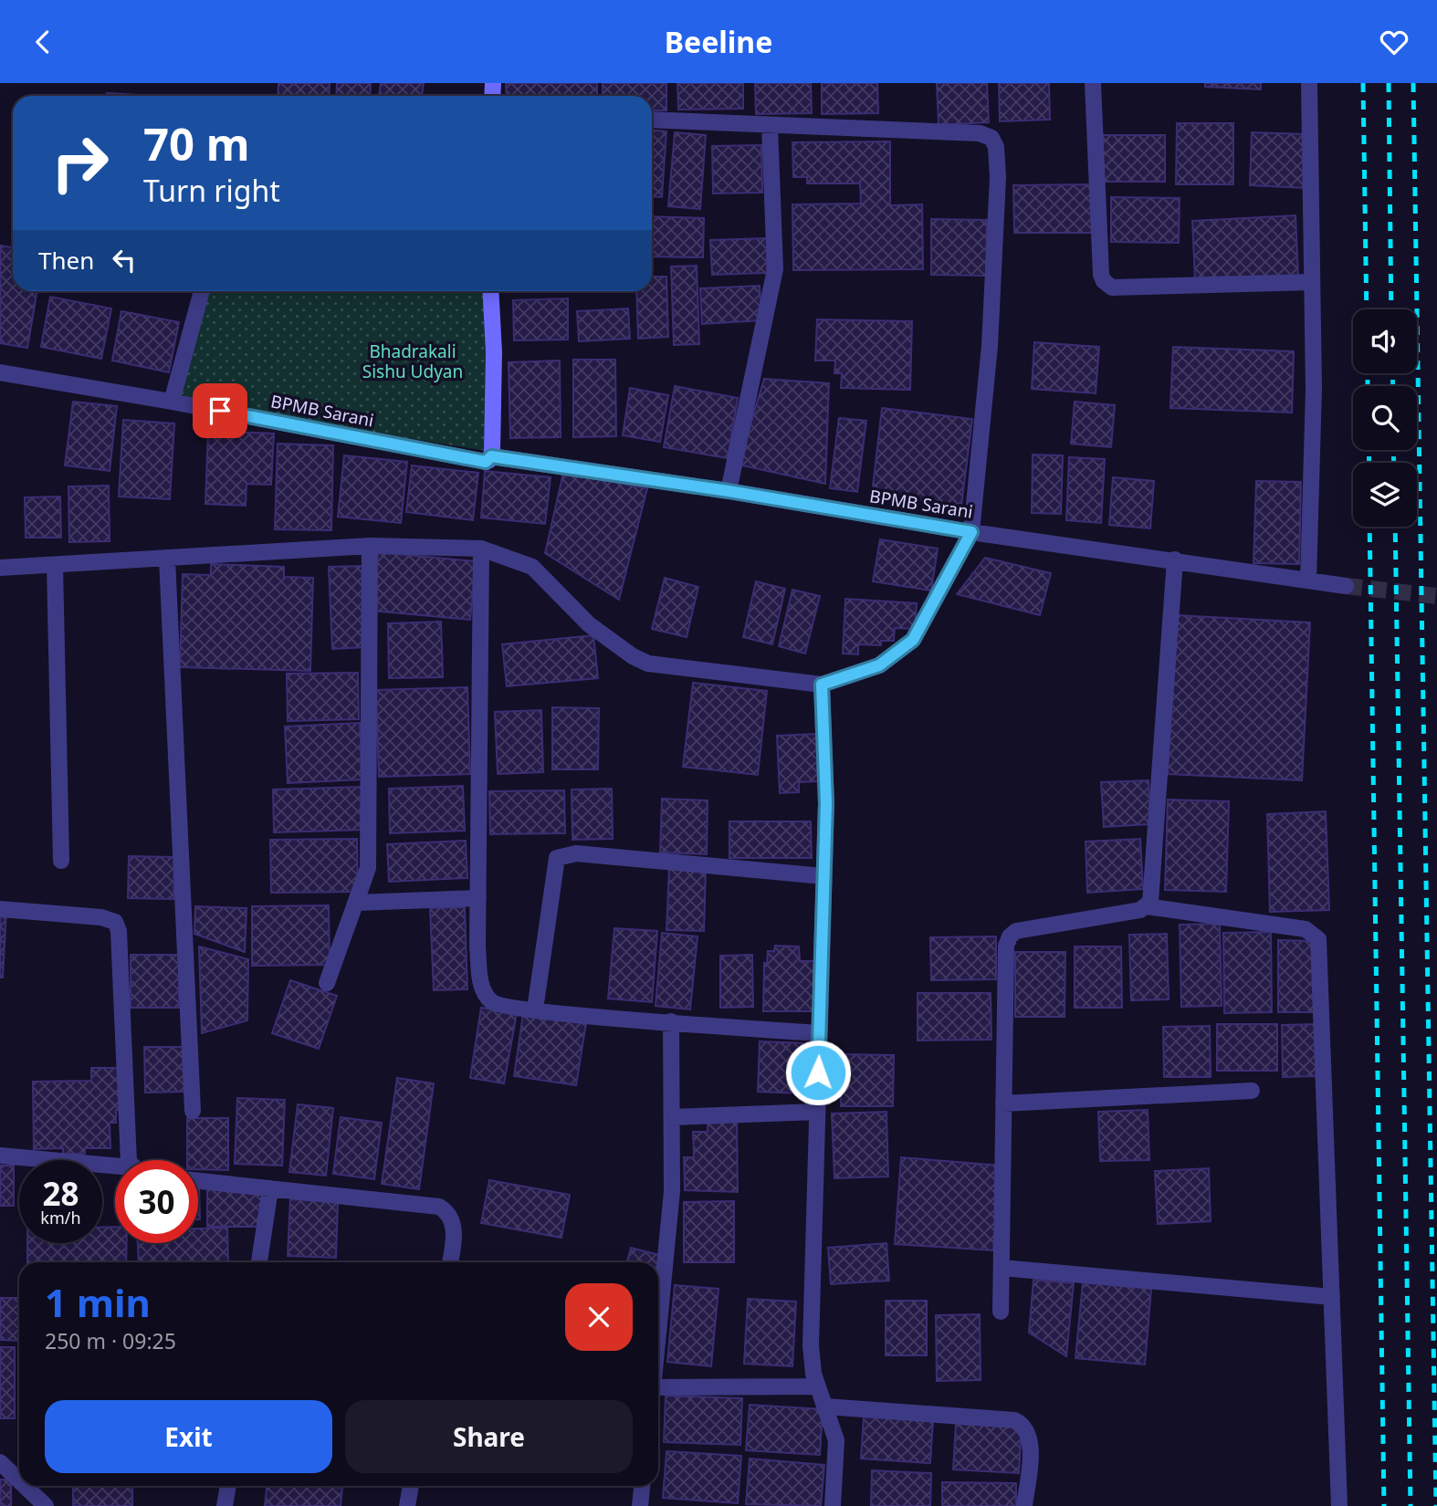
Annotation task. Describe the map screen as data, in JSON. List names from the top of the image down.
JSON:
{
  "streets": {
    "street": ["BPMB Sarani"]
  },
  "parks": ["Bhadrakali Sishu Udyan"],
  "page": {
    "header": "Beeline",
    "turn": ["70 m", "Turn right"],
    "then": "Then",
    "speed": "28 km/h",
    "limit": "30",
    "heading": ["1 min", "250 m · 09:25"],
    "buttons": ["Exit", "Share"]
  }
}
